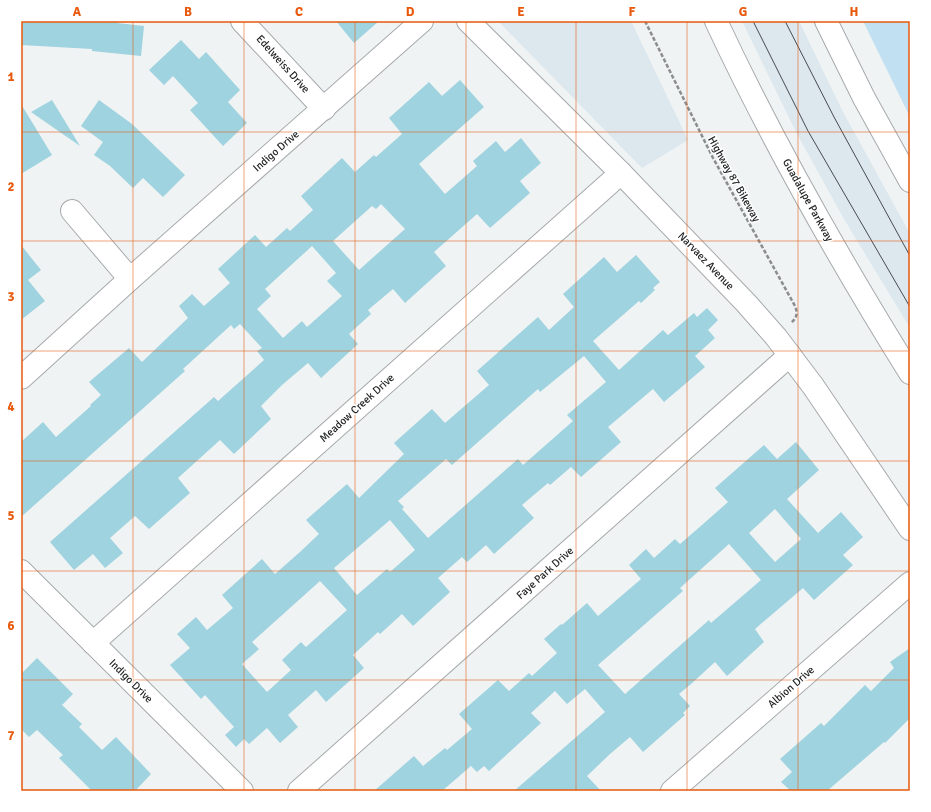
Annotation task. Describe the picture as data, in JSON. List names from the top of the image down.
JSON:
{
  "streets": {
    "main road": [
      "Edelweiss Drive",
      "Indigo Drive",
      "Guadalupe Parkway",
      "Narvaez Avenue",
      "Meadow Creek Drive",
      "Faye Park Drive",
      "Albion Drive"
    ],
    "path": ["Highway 87 Bikeway"]
  },
  "crossings": [
    ["Edelweiss Drive", "Indigo Drive"],
    ["Indigo Drive", "Meadow Creek Drive"],
    ["Highway 87 Bikeway", "Narvaez Avenue"],
    ["Narvaez Avenue", "Meadow Creek Drive"],
    ["Narvaez Avenue", "Faye Park Drive"]
  ],
  "grid": {
    "columns": [
      "A",
      "B",
      "C",
      "D",
      "E",
      "F",
      "G",
      "H"
    ],
    "rows": [
      "1",
      "2",
      "3",
      "4",
      "5",
      "6",
      "7"
    ]
  }
}
